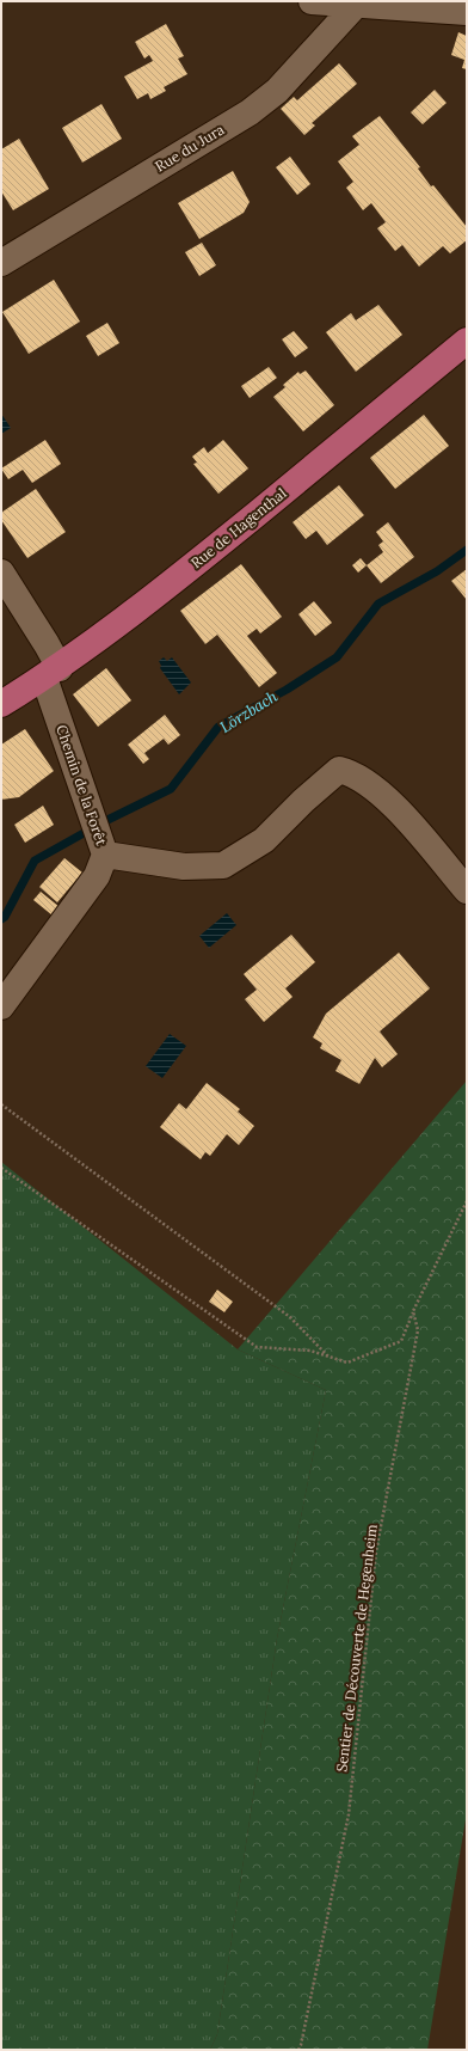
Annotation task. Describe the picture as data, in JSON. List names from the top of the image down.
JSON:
{
  "streets": {
    "main road": ["Rue de Hagenthal"],
    "street": ["Rue du Jura", "Chemin de la Forêt"],
    "path": ["Sentier de Découverte de Hegenheim"]
  },
  "crossings": [
    ["Rue de Hagenthal", "Chemin de la Forêt"]
  ],
  "water": ["Lörzbach"]
}
